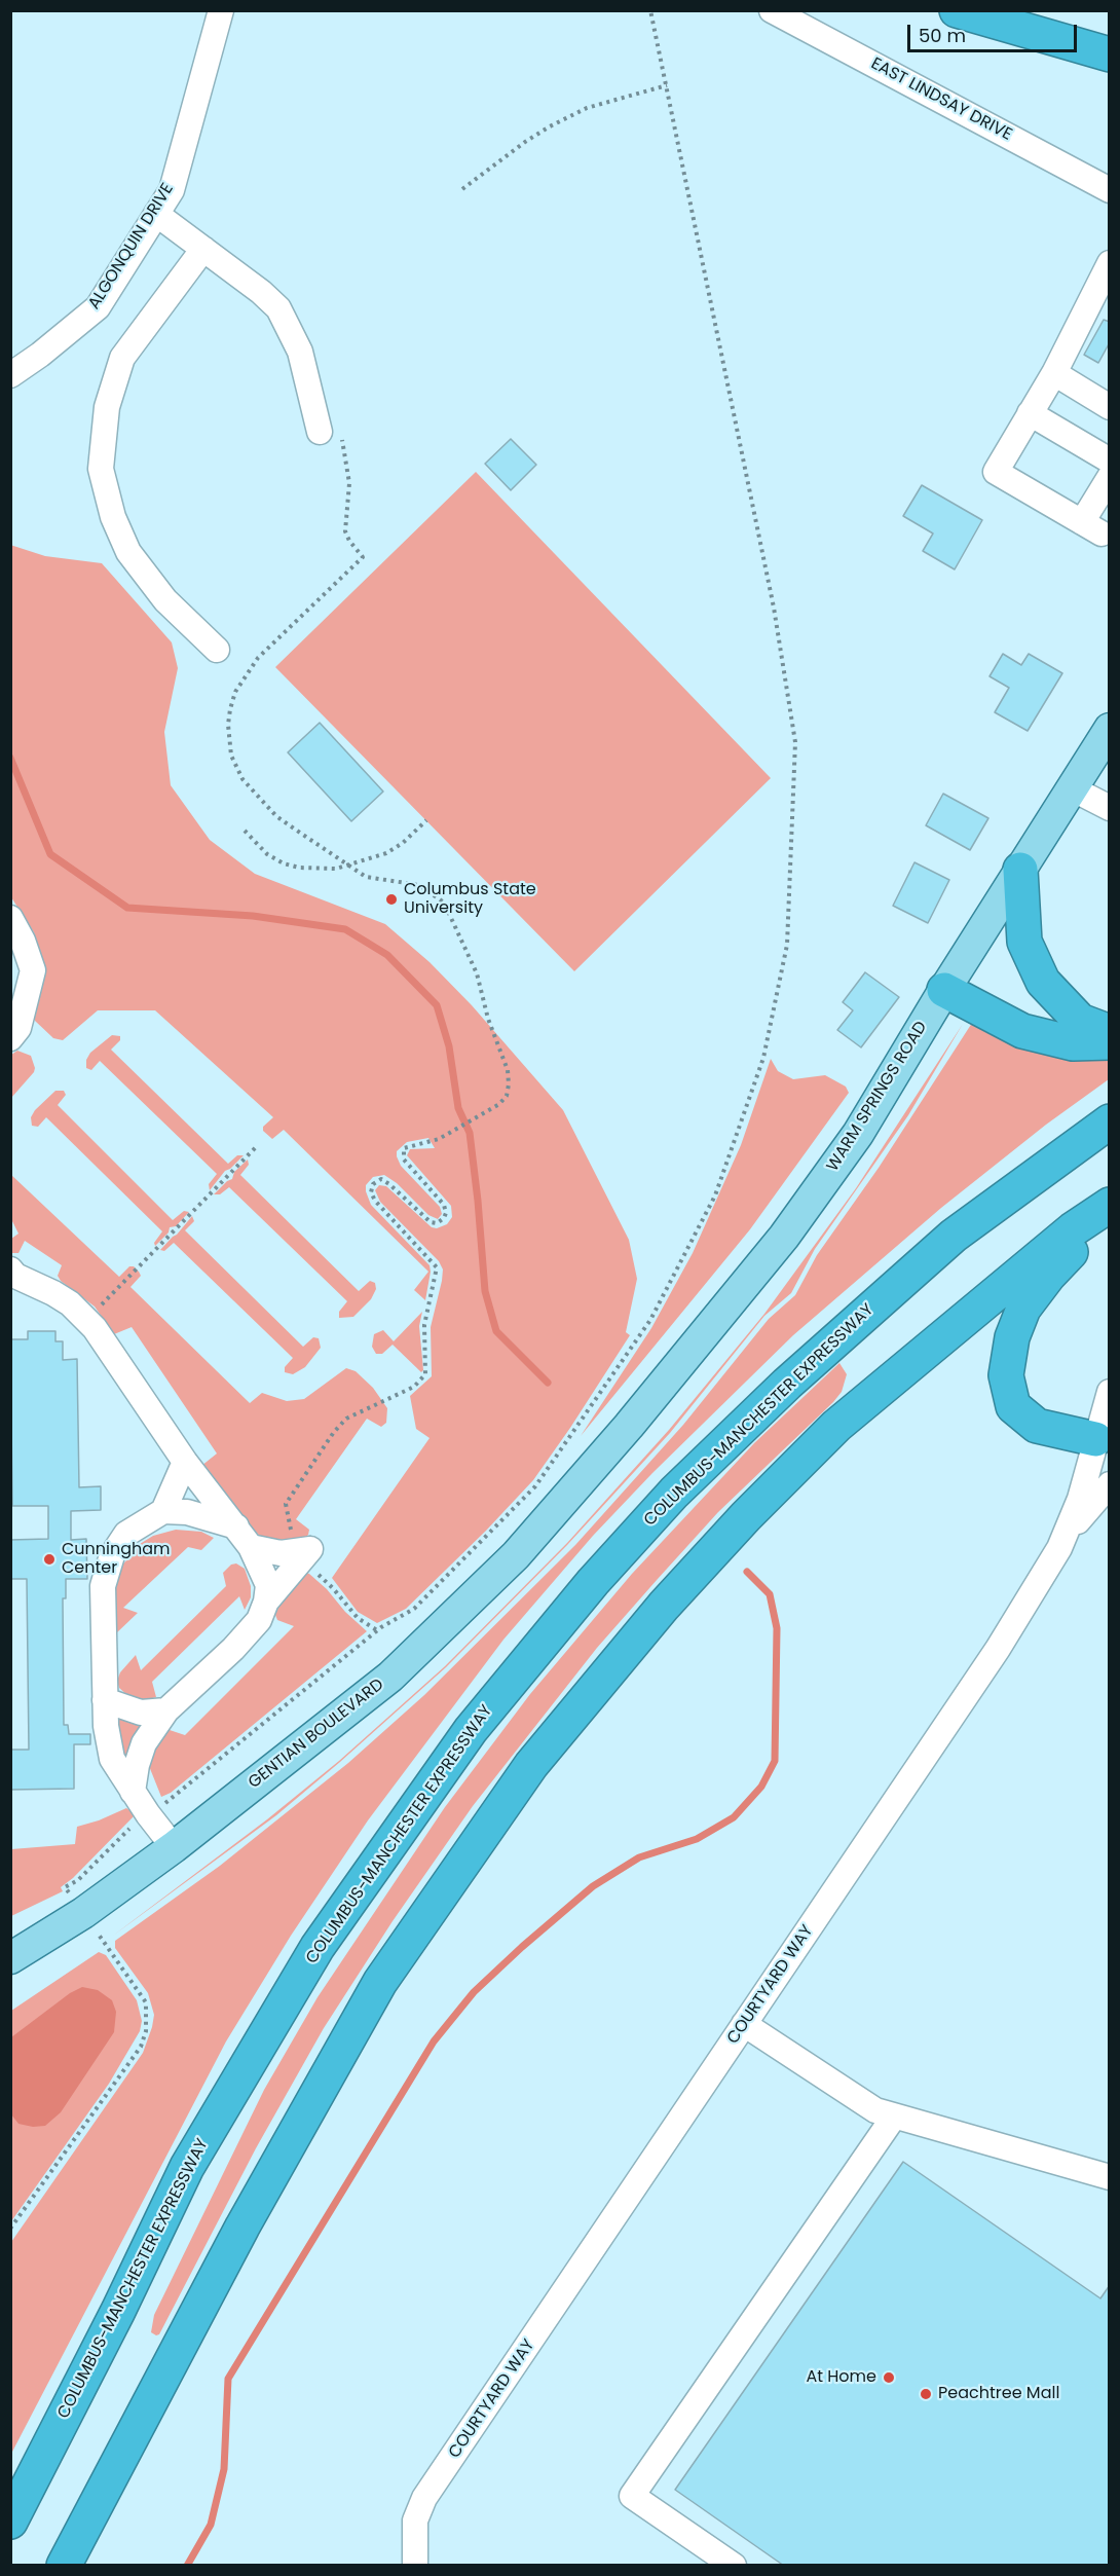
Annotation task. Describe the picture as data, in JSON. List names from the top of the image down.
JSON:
{
  "streets": {
    "highway": ["COLUMBUS-MANCHESTER EXPRESSWAY"],
    "main road": ["WARM SPRINGS ROAD", "GENTIAN BOULEVARD"],
    "street": ["EAST LINDSAY DRIVE", "ALGONQUIN DRIVE", "COURTYARD WAY"]
  },
  "crossings": [
    ["WARM SPRINGS ROAD", "GENTIAN BOULEVARD"]
  ],
  "places": [
    "Columbus State University",
    "Cunningham Center",
    "At Home",
    "Peachtree Mall"
  ],
  "scale_bar": "50 m"
}
